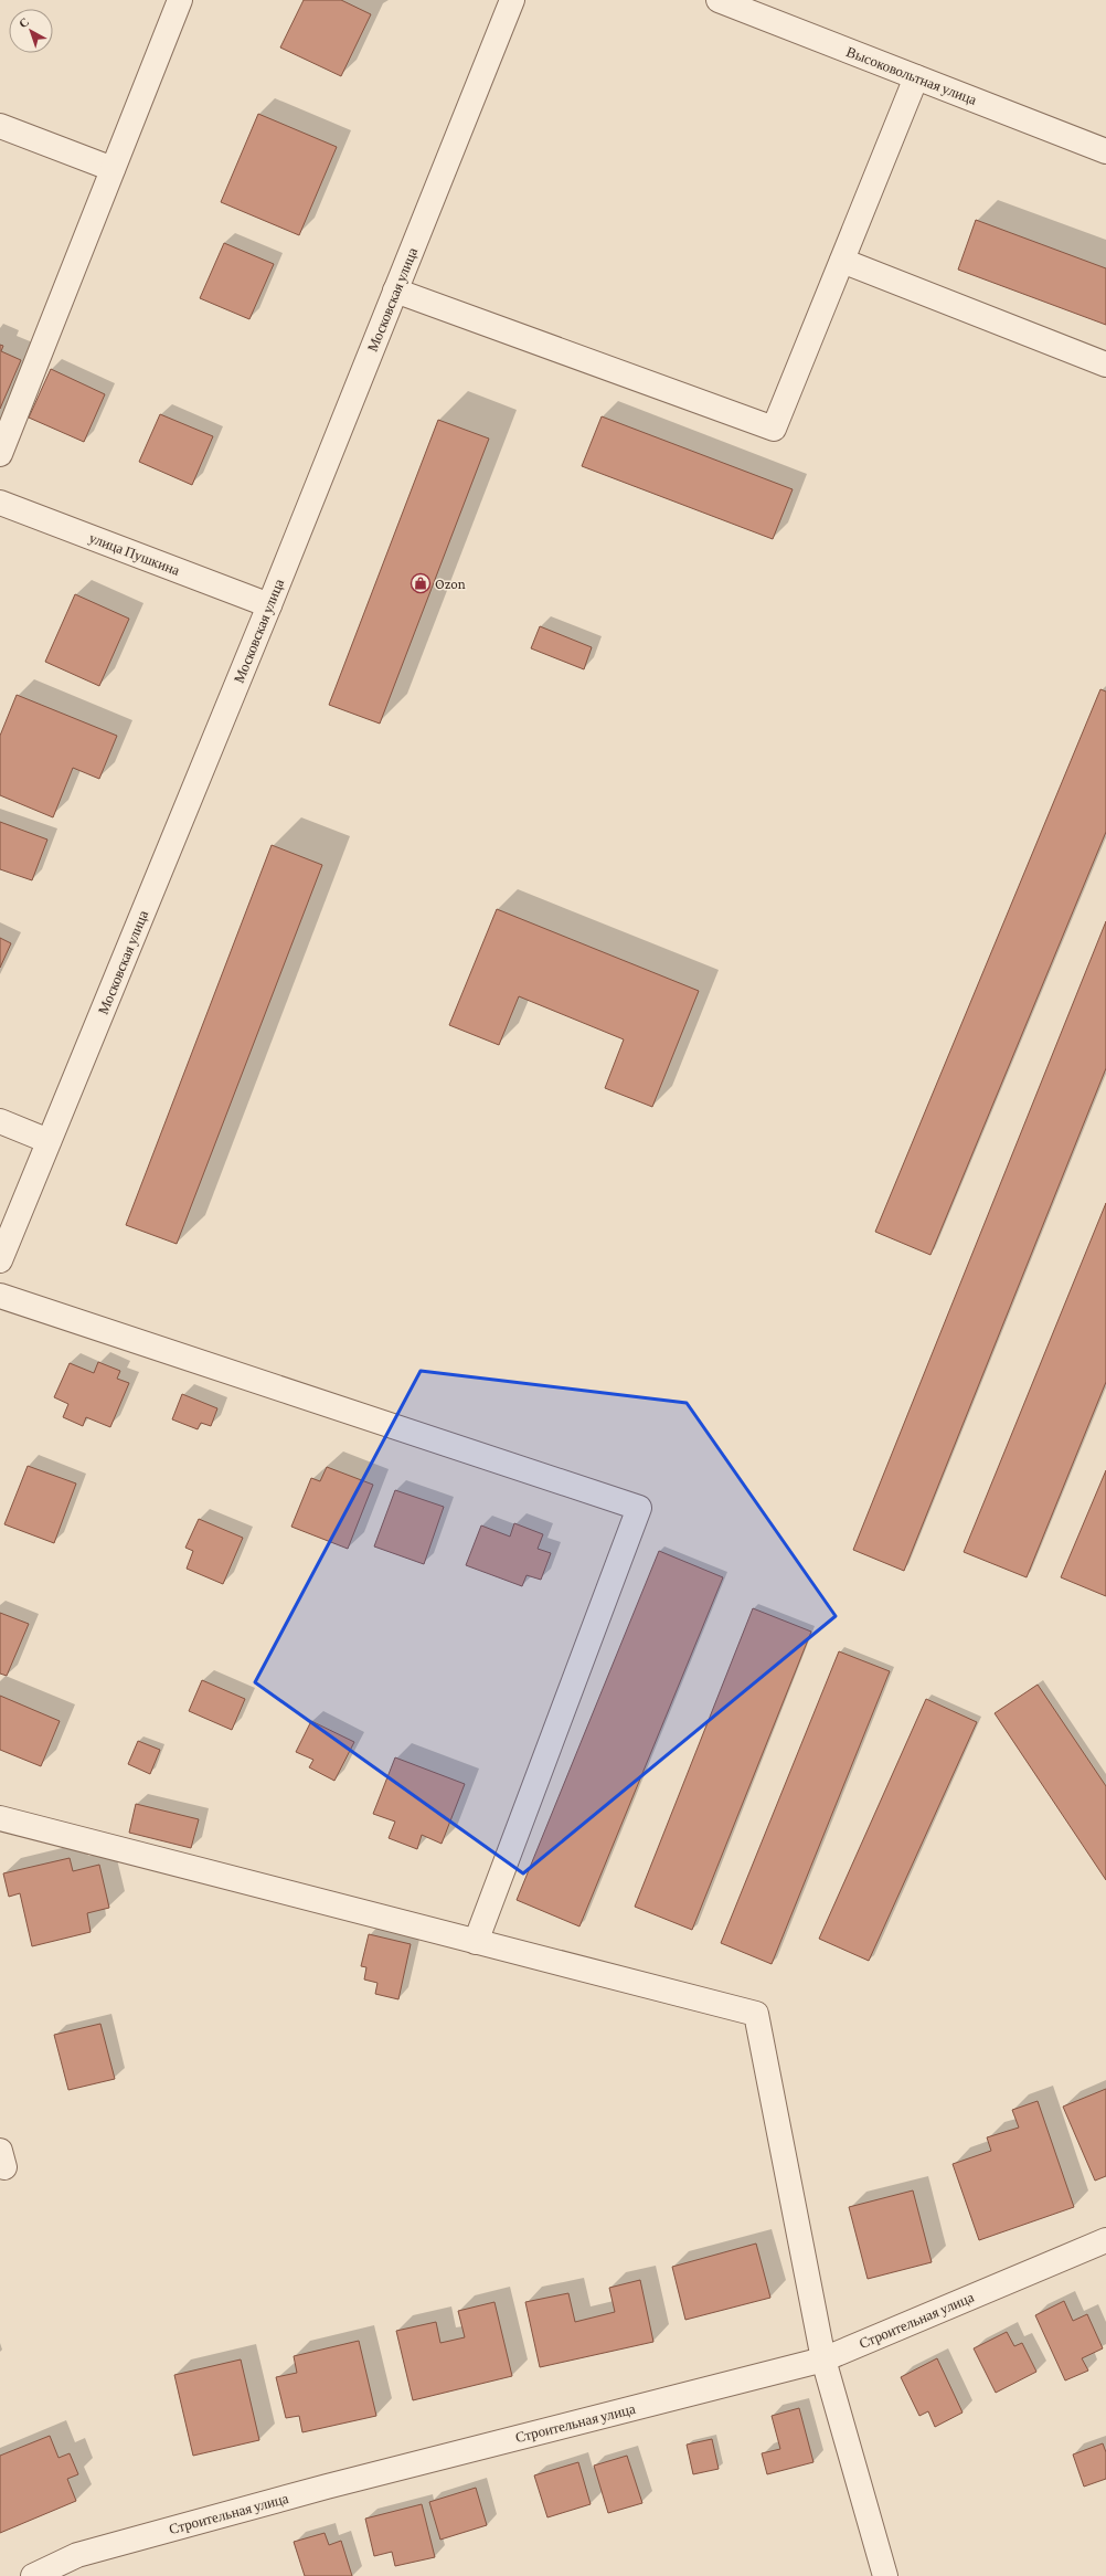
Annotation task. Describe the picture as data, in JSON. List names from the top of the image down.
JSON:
{
  "streets": {
    "street": [
      "Высоковольтная улица",
      "Московская улица",
      "улица Пушкина",
      "Строительная улица"
    ]
  },
  "crossings": [
    ["Московская улица", "улица Пушкина"]
  ],
  "places": {
    "shop": ["Ozon"]
  },
  "north": "top left"
}
